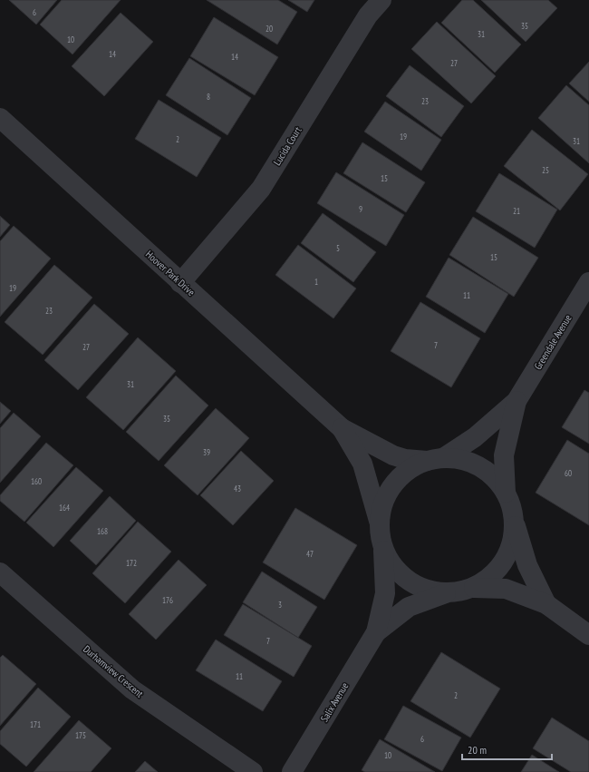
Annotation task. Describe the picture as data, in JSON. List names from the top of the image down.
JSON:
{
  "streets": {
    "street": [
      "Lucida Court",
      "Hoover Park Drive",
      "Greendale Avenue",
      "Durhamview Crescent",
      "Salix Avenue"
    ]
  },
  "crossings": [
    ["Lucida Court", "Hoover Park Drive"],
    ["Hoover Park Drive", "Greendale Avenue"]
  ],
  "house_numbers": [
    "6",
    "35",
    "20",
    "31",
    "10",
    "14",
    "14",
    "27",
    "8",
    "23",
    "19",
    "2",
    "31",
    "25",
    "15",
    "9",
    "21",
    "5",
    "15",
    "1",
    "19",
    "11",
    "23",
    "7",
    "27",
    "31",
    "35",
    "39",
    "60",
    "160",
    "43",
    "164",
    "168",
    "47",
    "172",
    "176",
    "3",
    "7",
    "11",
    "2",
    "171",
    "175",
    "6",
    "10"
  ],
  "scale_bar": "20 m"
}
